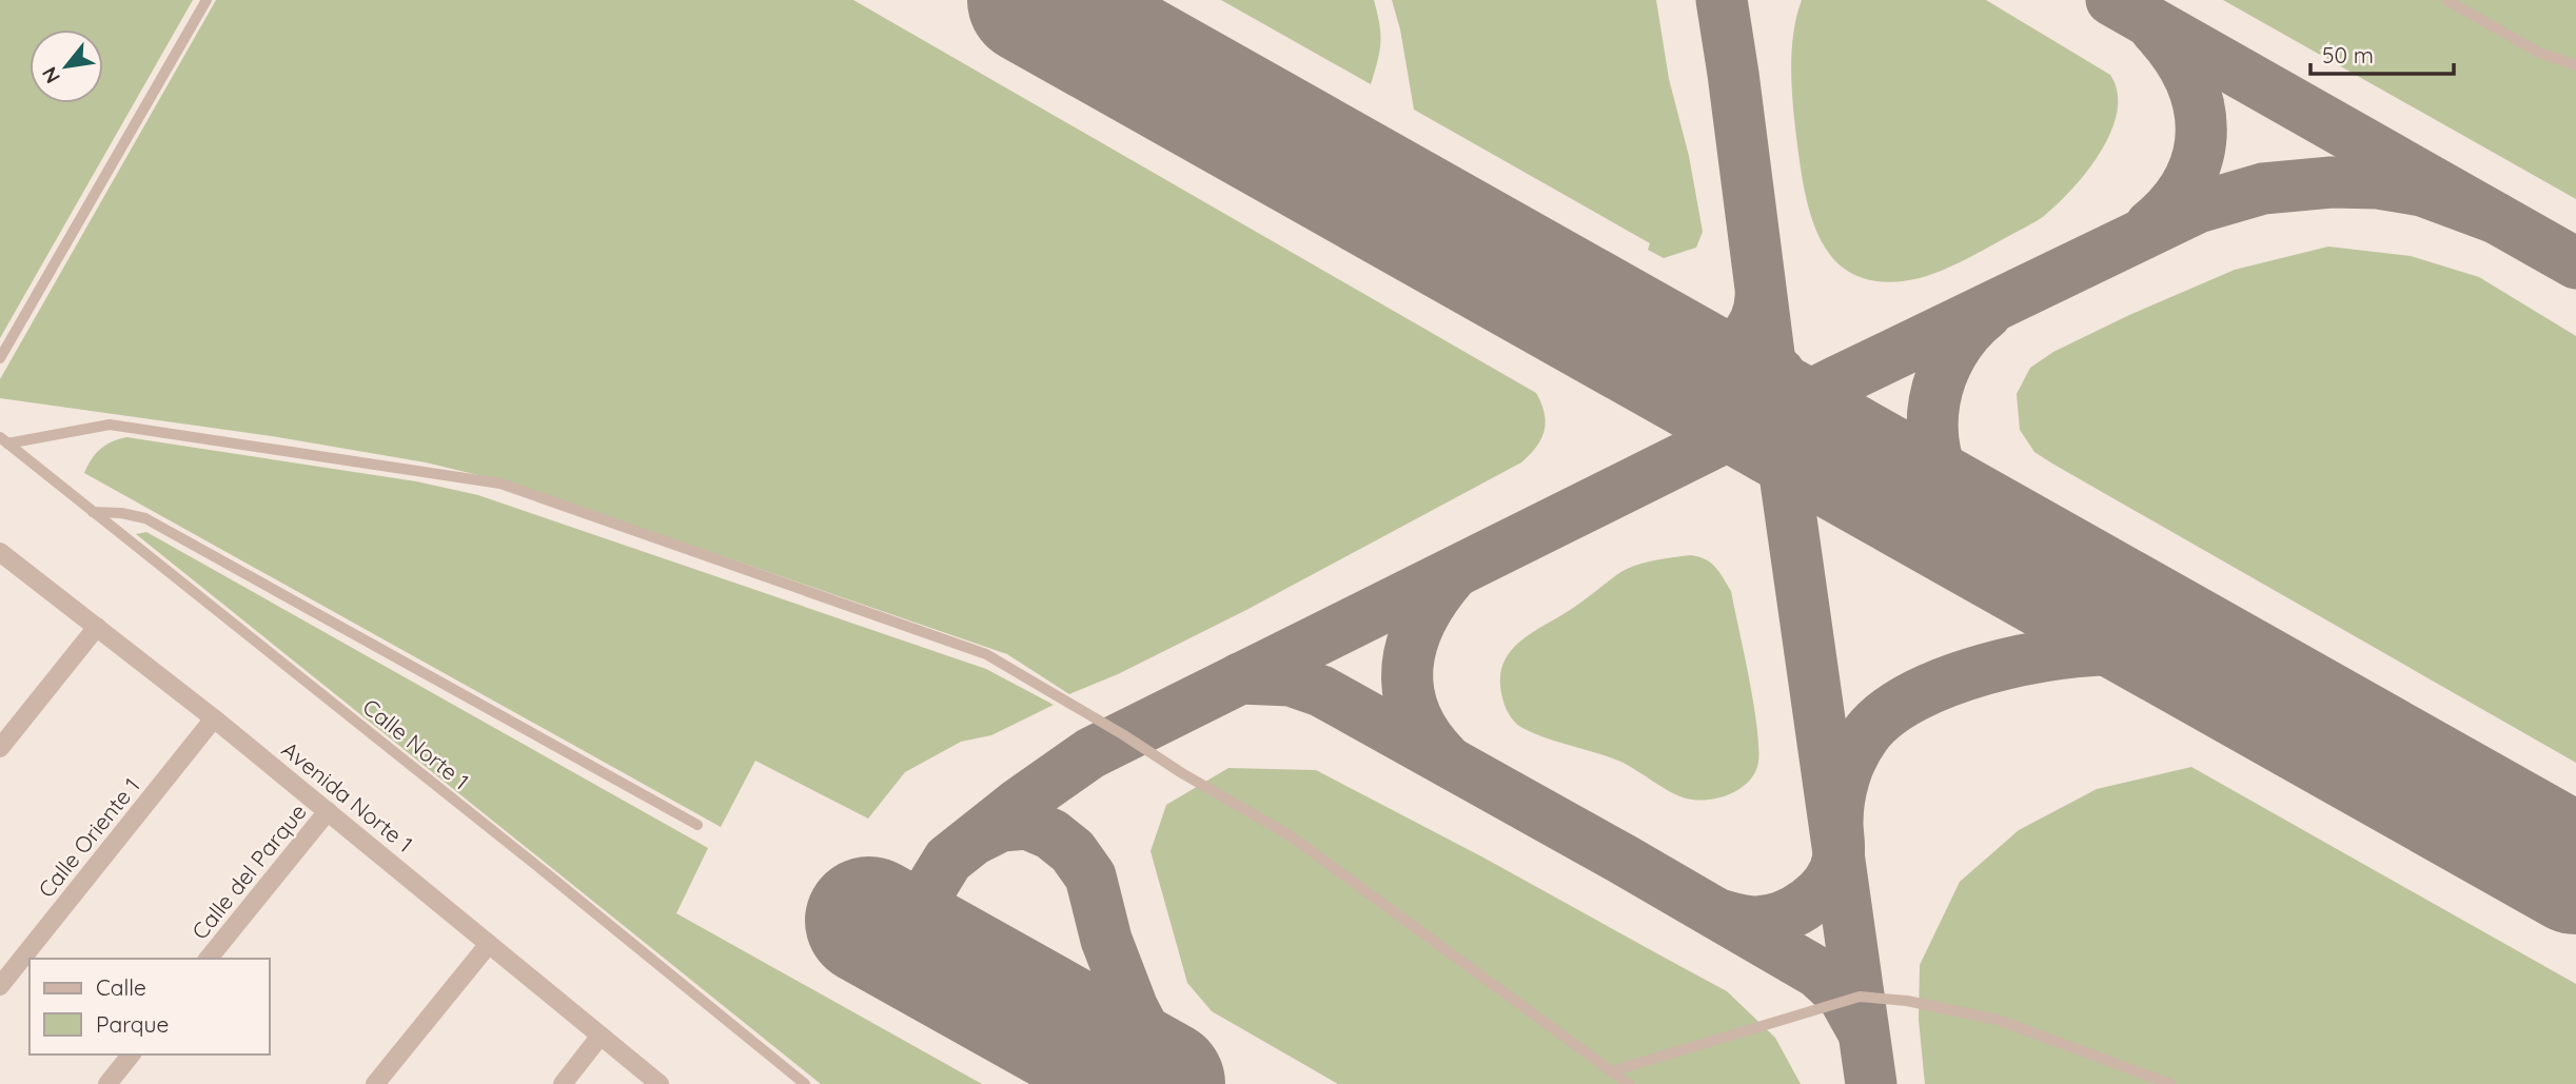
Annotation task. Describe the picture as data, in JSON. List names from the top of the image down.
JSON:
{
  "streets": {
    "street": ["Avenida Norte 1", "Calle Oriente 1", "Calle del Parque"],
    "lane": ["Calle Norte 1"]
  },
  "crossings": [
    ["Avenida Norte 1", "Calle Oriente 1"],
    ["Avenida Norte 1", "Calle del Parque"]
  ],
  "legend": ["Calle", "Parque"],
  "scale_bar": "50 m",
  "north": "bottom left"
}
